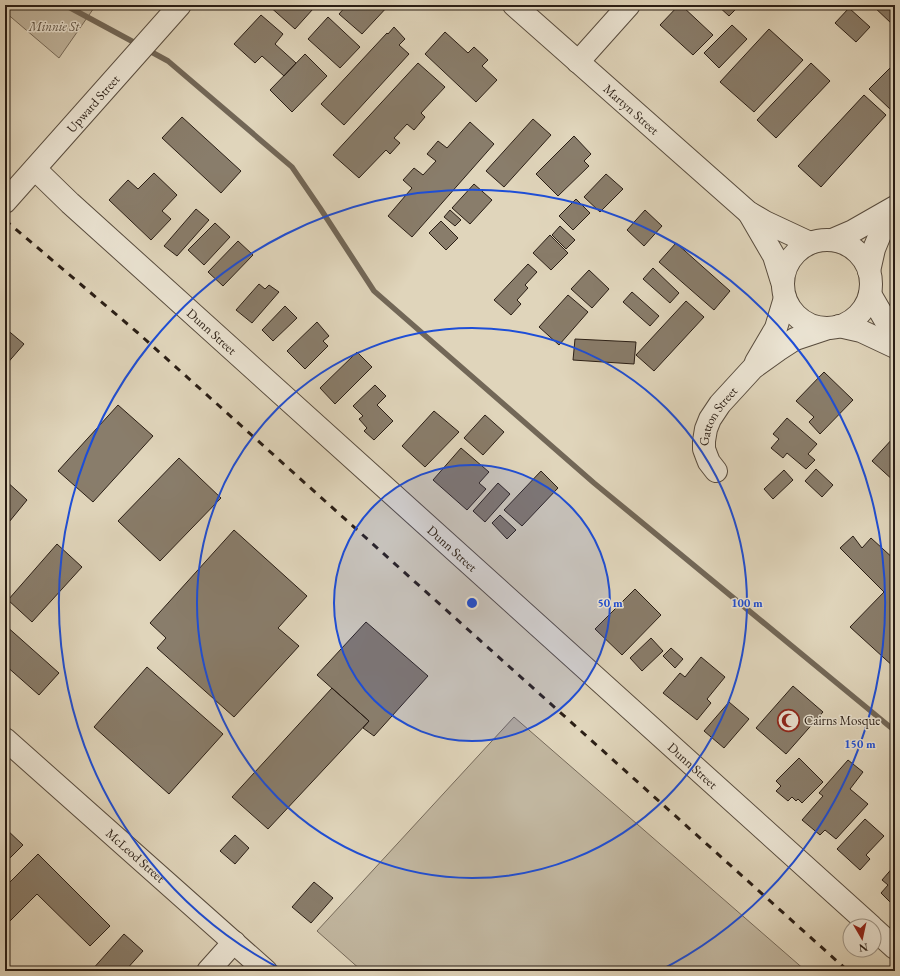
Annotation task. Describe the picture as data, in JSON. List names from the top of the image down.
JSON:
{
  "streets": {
    "street": [
      "Upward Street",
      "Martyn Street",
      "Dunn Street",
      "Gatton Street",
      "McLeod Street"
    ]
  },
  "crossings": [
    ["Upward Street", "Dunn Street"]
  ],
  "parks": ["Minnie St"],
  "places": {
    "mosque": ["Cairns Mosque"]
  },
  "north": "bottom",
  "rings": ["50 m", "100 m", "150 m"]
}
